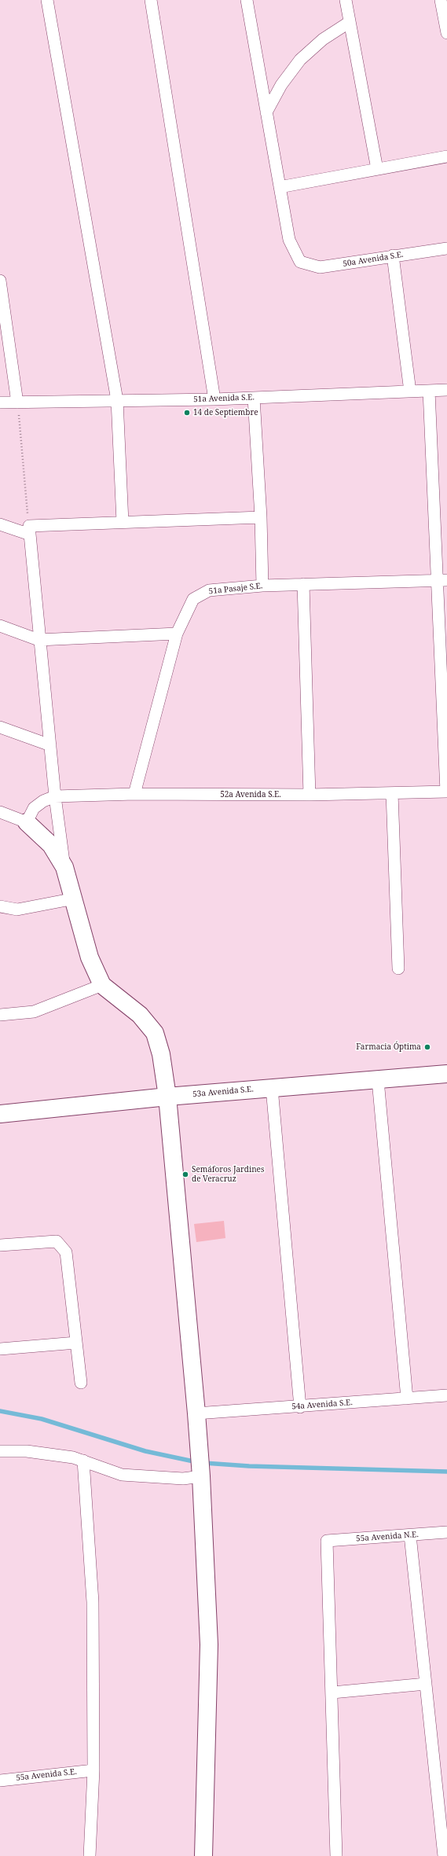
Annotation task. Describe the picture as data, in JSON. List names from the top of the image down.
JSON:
{
  "streets": {
    "street": [
      "50a Avenida S.E.",
      "51a Avenida S.E.",
      "51a Pasaje S.E.",
      "52a Avenida S.E.",
      "53a Avenida S.E.",
      "54a Avenida S.E.",
      "55a Avenida N.E.",
      "55a Avenida S.E."
    ]
  },
  "crossings": [
    ["51a Pasaje S.E.", "52a Avenida S.E."]
  ],
  "places": ["14 de Septiembre", "Farmacia Óptima", "Semáforos Jardines de Veracruz"]
}
